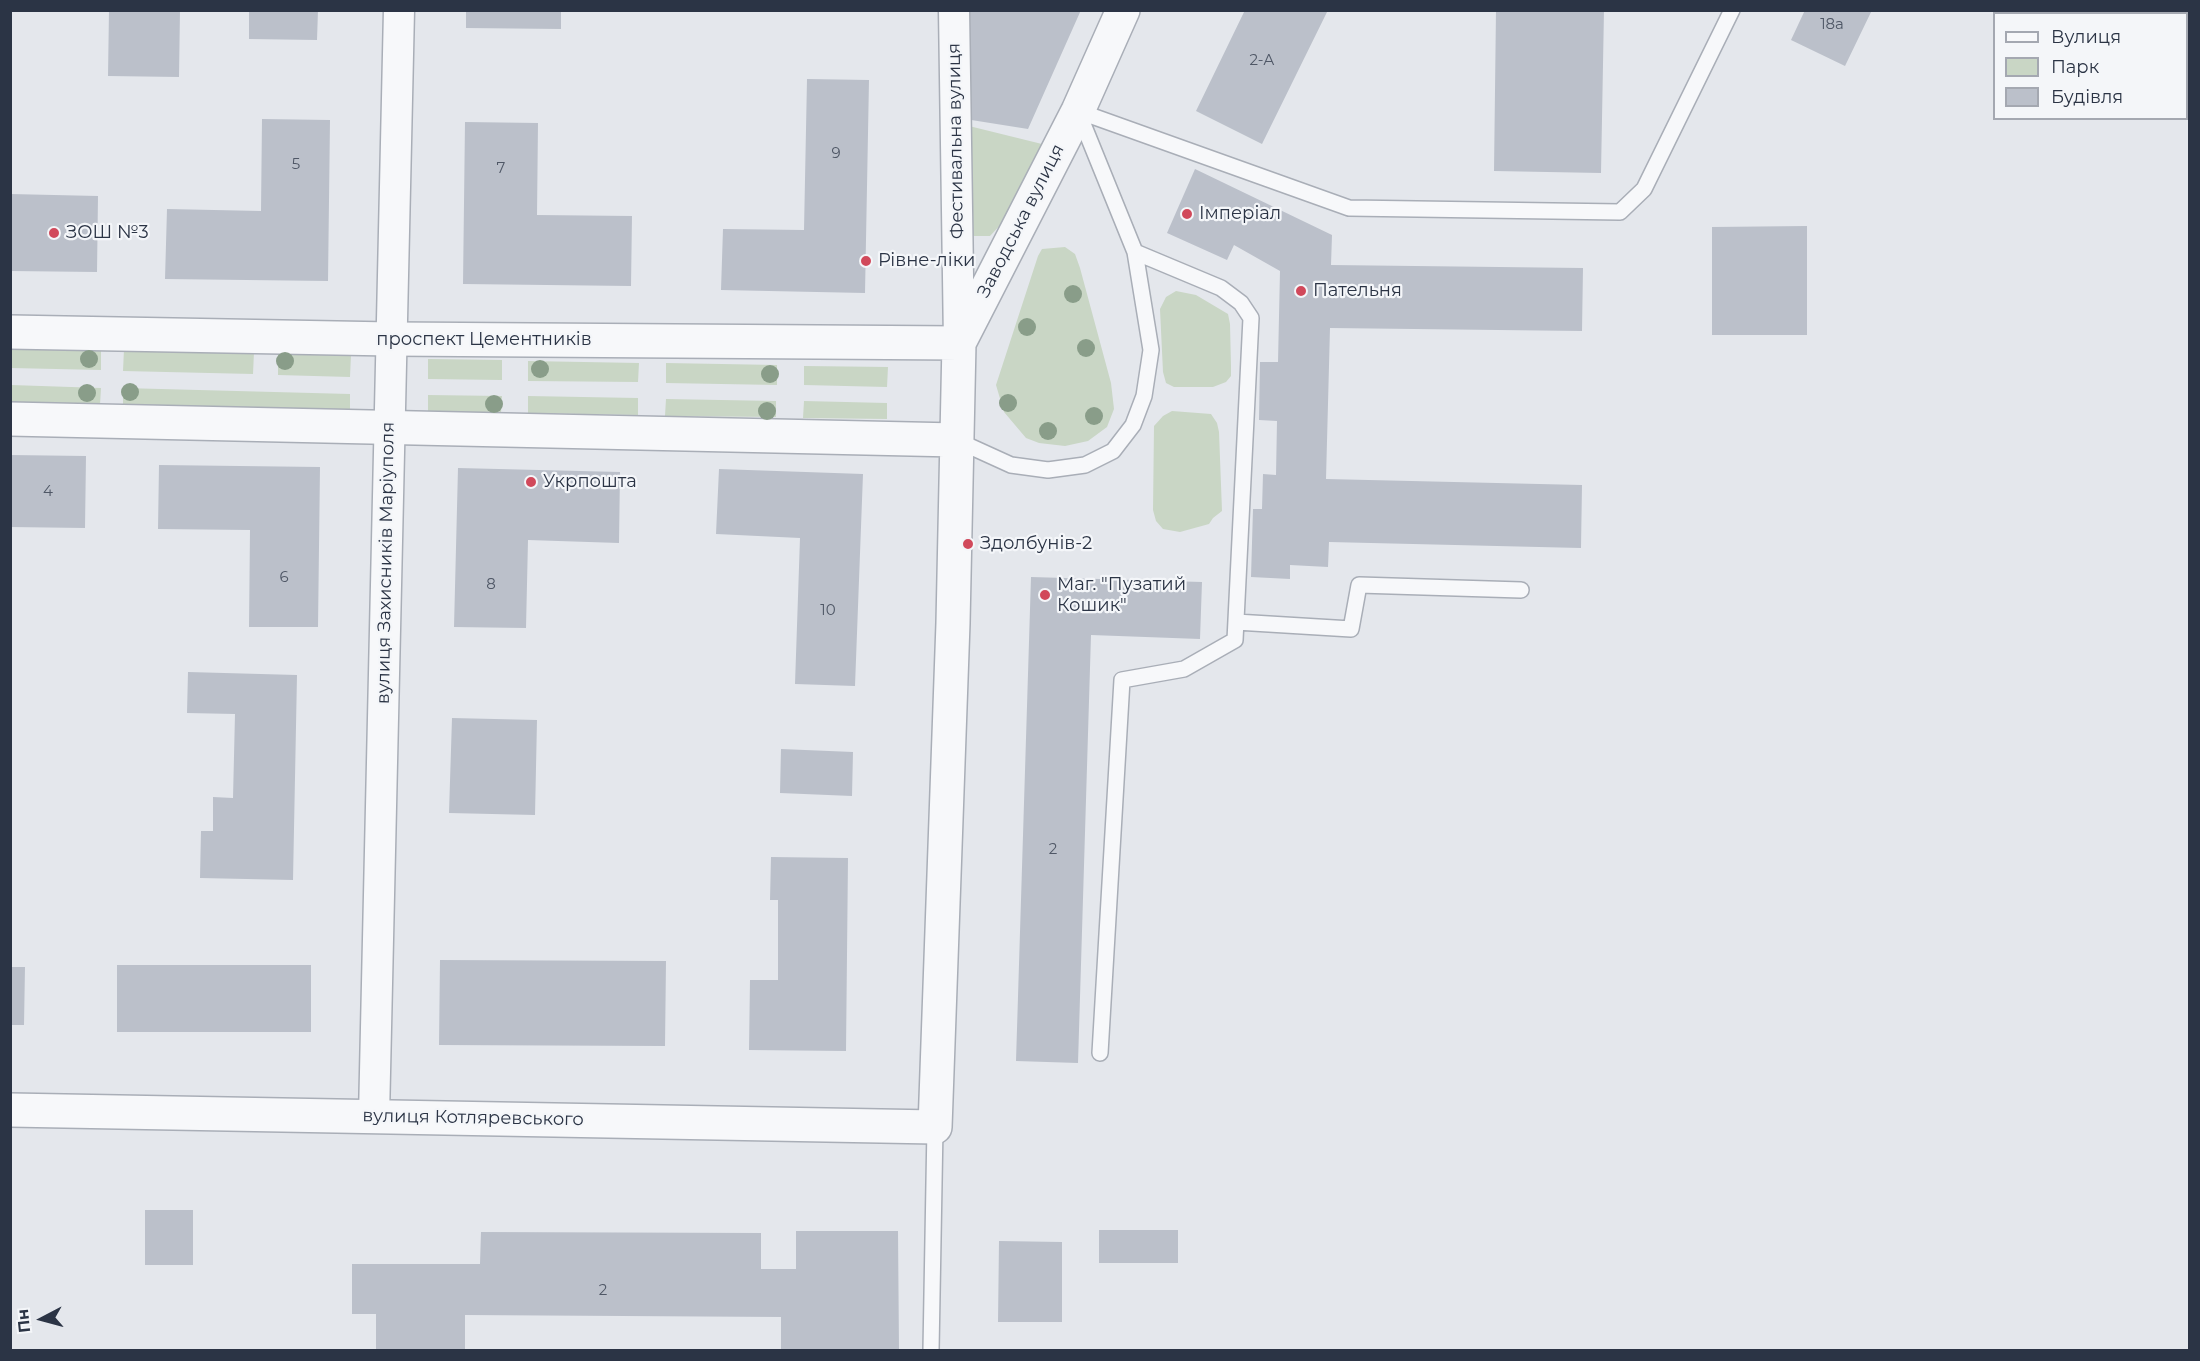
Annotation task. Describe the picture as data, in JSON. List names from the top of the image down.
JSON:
{
  "streets": {
    "street": [
      "Фестивальна вулиця",
      "Заводська вулиця",
      "проспект Цементників",
      "вулиця Захисників Маріуполя",
      "вулиця Котляревського"
    ]
  },
  "crossings": [
    ["Фестивальна вулиця", "Заводська вулиця"],
    ["Фестивальна вулиця", "проспект Цементників"],
    ["Заводська вулиця", "проспект Цементників"],
    ["Заводська вулиця", "вулиця Котляревського"],
    ["проспект Цементників", "вулиця Захисників Маріуполя"],
    ["вулиця Захисників Маріуполя", "вулиця Котляревського"]
  ],
  "places": [
    "Імперіал",
    "ЗОШ №3",
    "Рівне-ліки",
    "Пательня",
    "Укрпошта",
    "Здолбунів-2",
    "Маг. \"Пузатий Кошик\""
  ],
  "house_numbers": [
    "18а",
    "2-А",
    "9",
    "5",
    "7",
    "4",
    "6",
    "8",
    "10",
    "2",
    "2"
  ],
  "legend": ["Вулиця", "Парк", "Будівля"],
  "north": "left"
}
